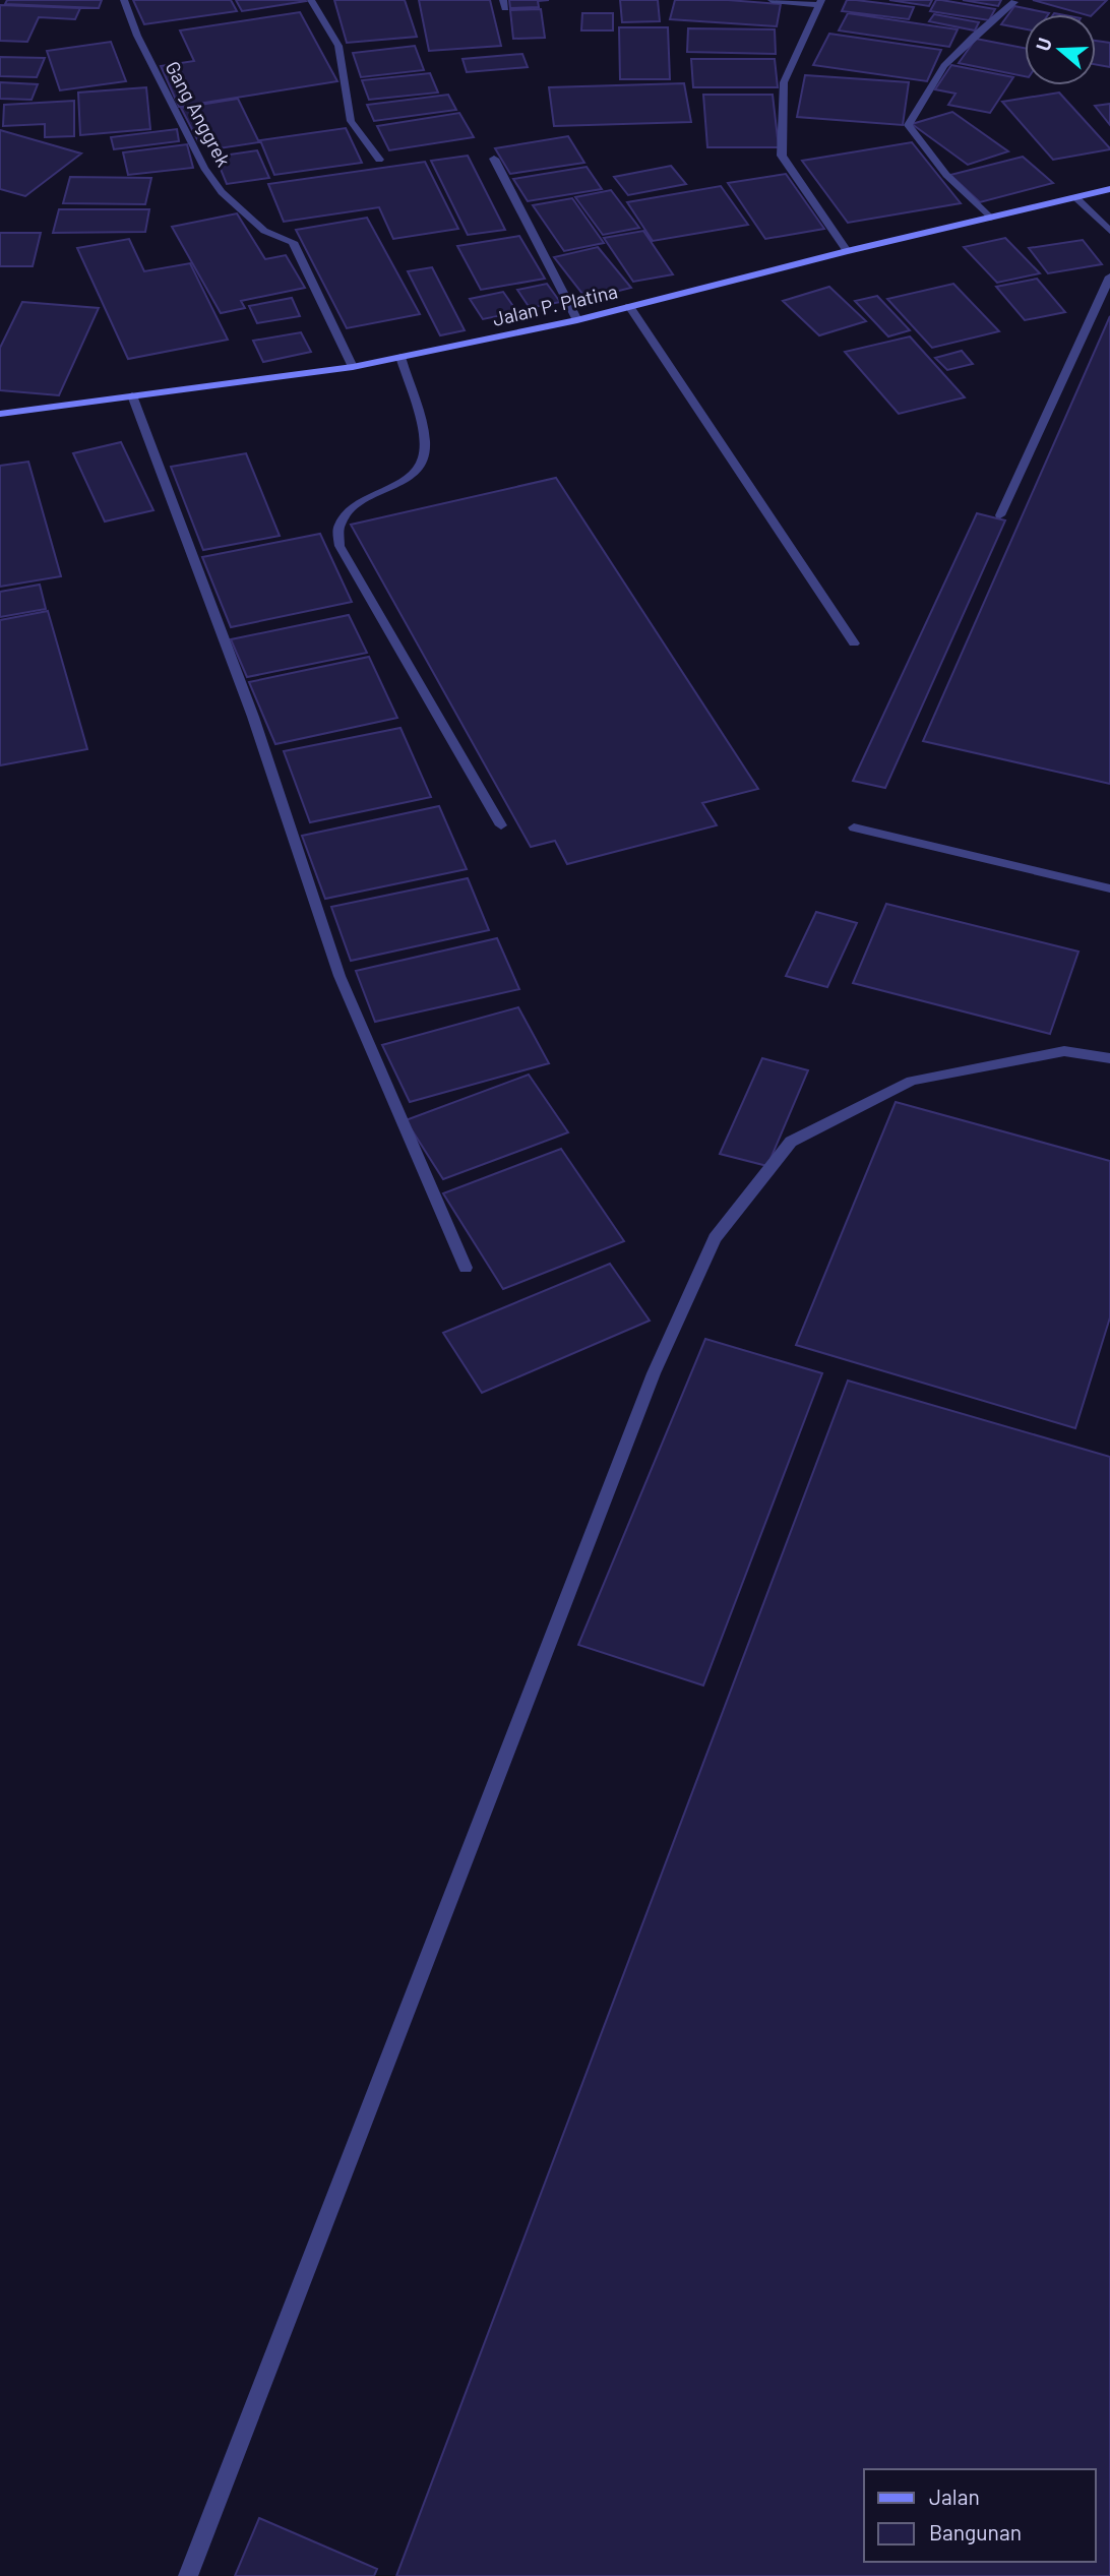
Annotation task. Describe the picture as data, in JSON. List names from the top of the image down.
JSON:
{
  "streets": {
    "street": ["Gang Anggrek", "Jalan P. Platina"]
  },
  "crossings": [
    ["Gang Anggrek", "Jalan P. Platina"]
  ],
  "legend": ["Jalan", "Bangunan"],
  "north": "left"
}
